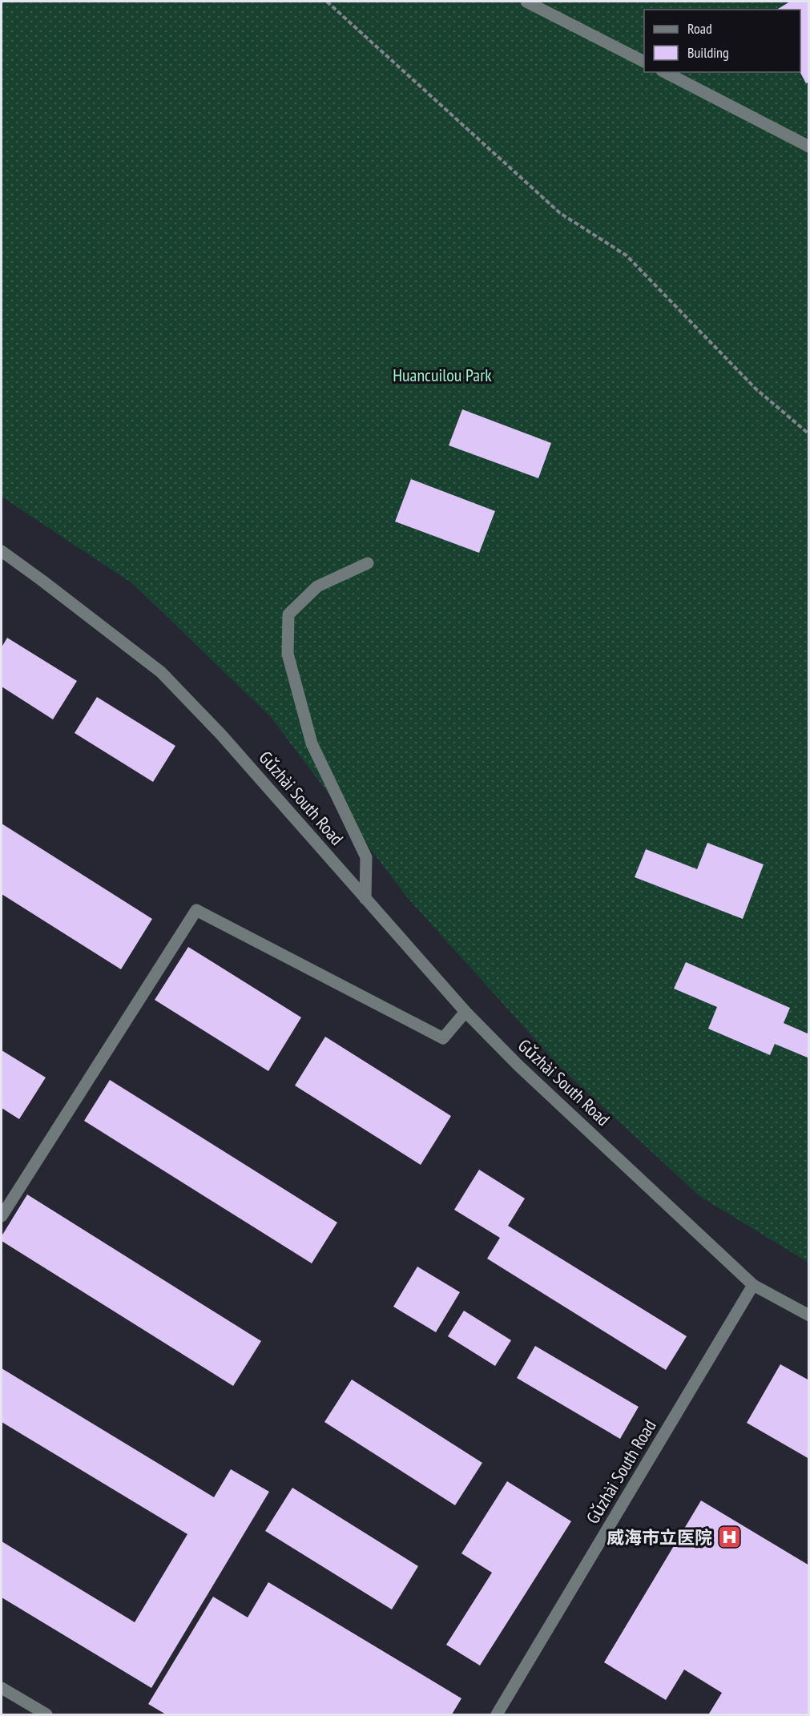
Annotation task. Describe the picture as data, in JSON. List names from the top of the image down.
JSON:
{
  "streets": {
    "street": ["Gǔzhài South Road"]
  },
  "parks": ["Huancuilou Park"],
  "places": {
    "hospital": ["威海市立医院"]
  },
  "legend": ["Road", "Building"]
}
